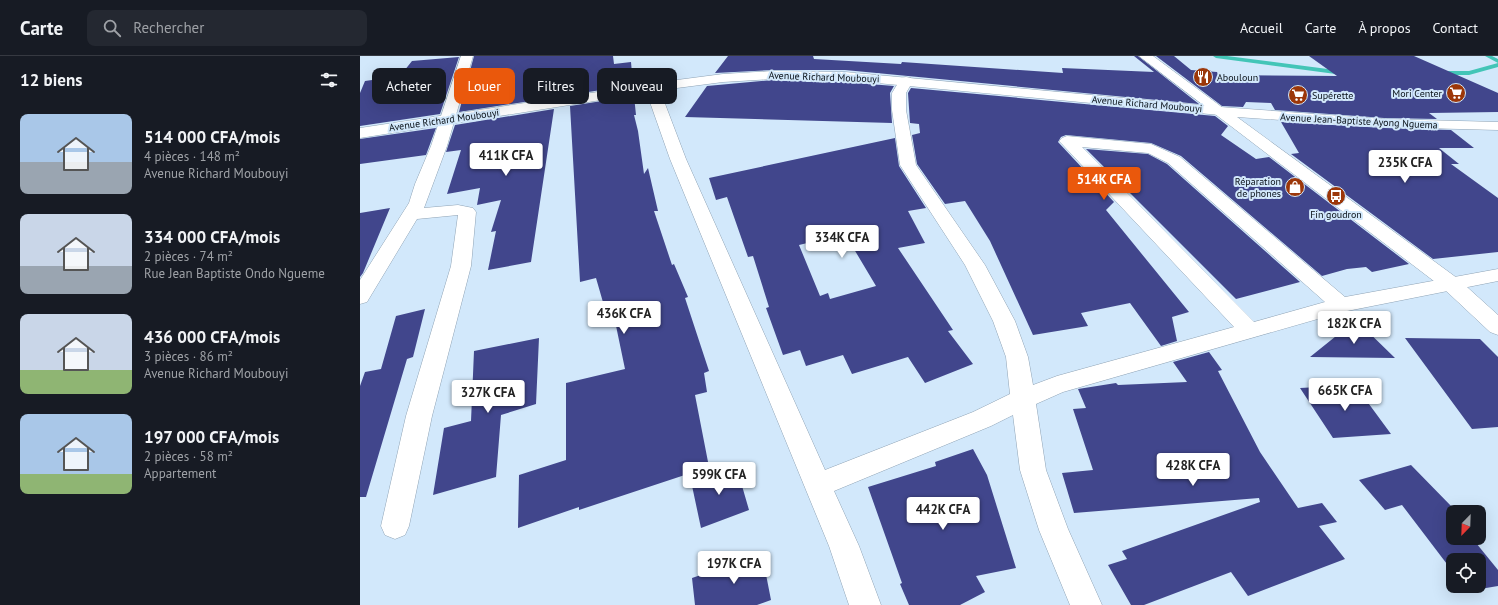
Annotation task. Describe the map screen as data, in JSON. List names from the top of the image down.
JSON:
{
  "streets": {
    "street": ["Avenue Richard Moubouyi", "Avenue Jean-Baptiste Ayong Nguema"]
  },
  "crossings": [
    ["Avenue Richard Moubouyi", "Avenue Jean-Baptiste Ayong Nguema"]
  ],
  "places": {
    "restaurant": ["Abouloun"],
    "supermarket": ["Mori Center", "Supérette"],
    "shop": ["Réparation de phones"],
    "bus stop": ["Fin goudron"]
  },
  "north": "bottom left",
  "page": {
    "header": "Carte",
    "search": "Rechercher",
    "nav": [
      "Accueil",
      "Carte",
      "À propos",
      "Contact"
    ],
    "heading": "12 biens",
    "chip": [
      "Acheter",
      "Louer",
      "Filtres",
      "Nouveau"
    ],
    "list": [
      {
        "name": "514 000 CFA/mois",
        "note": "4 pièces · 148 m² · Avenue Richard Moubouyi"
      },
      {
        "name": "334 000 CFA/mois",
        "note": "2 pièces · 74 m² · Rue Jean Baptiste Ondo Ngueme"
      },
      {
        "name": "436 000 CFA/mois",
        "note": "3 pièces · 86 m² · Avenue Richard Moubouyi"
      },
      {
        "name": "197 000 CFA/mois",
        "note": "2 pièces · 58 m² · Appartement"
      }
    ],
    "price": [
      "411K CFA",
      "235K CFA",
      "514K CFA",
      "334K CFA",
      "436K CFA",
      "182K CFA",
      "665K CFA",
      "327K CFA",
      "428K CFA",
      "599K CFA",
      "442K CFA",
      "197K CFA"
    ]
  }
}
